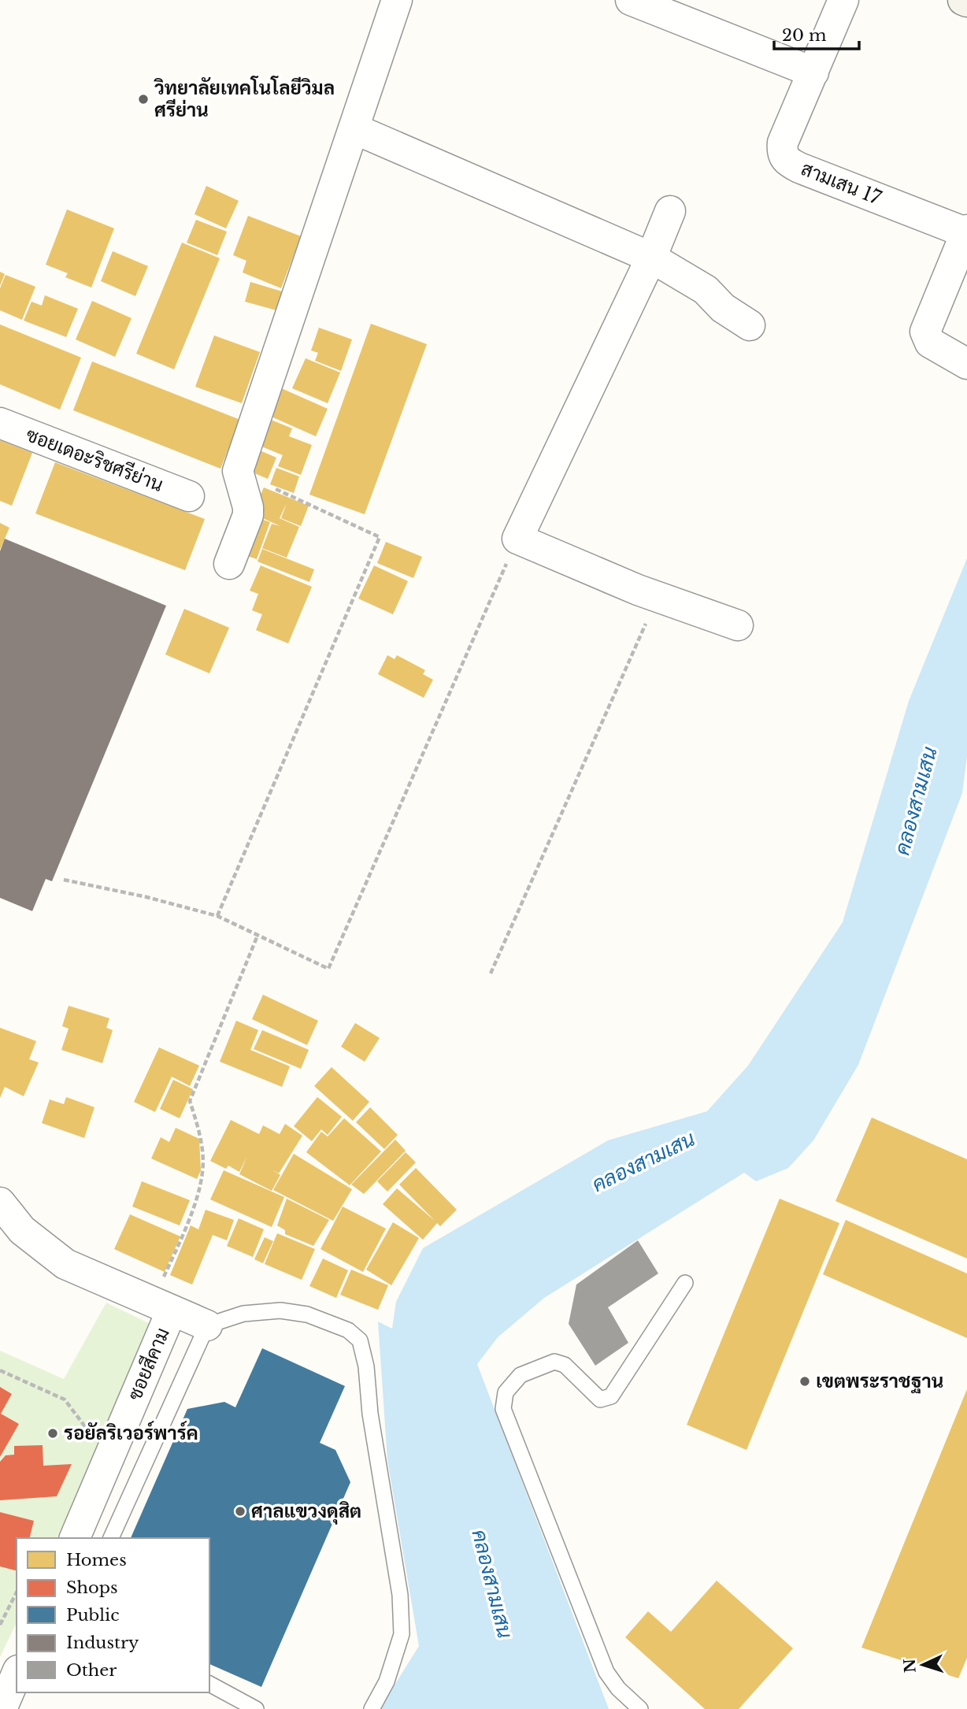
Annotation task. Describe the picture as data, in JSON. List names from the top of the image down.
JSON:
{
  "streets": {
    "street": ["สามเสน 17", "ซอยเดอะริชศรีย่าน", "ซอยสีคาม"]
  },
  "water": ["คลองสามเสน"],
  "places": [
    "วิทยาลัยเทคโนโลยีวิมล ศรีย่าน",
    "เขตพระราชฐาน",
    "รอยัลริเวอร์พาร์ค",
    "ศาลแขวงดุสิต"
  ],
  "legend": [
    "Homes",
    "Shops",
    "Public",
    "Industry",
    "Other"
  ],
  "scale_bar": "20 m",
  "north": "left"
}
